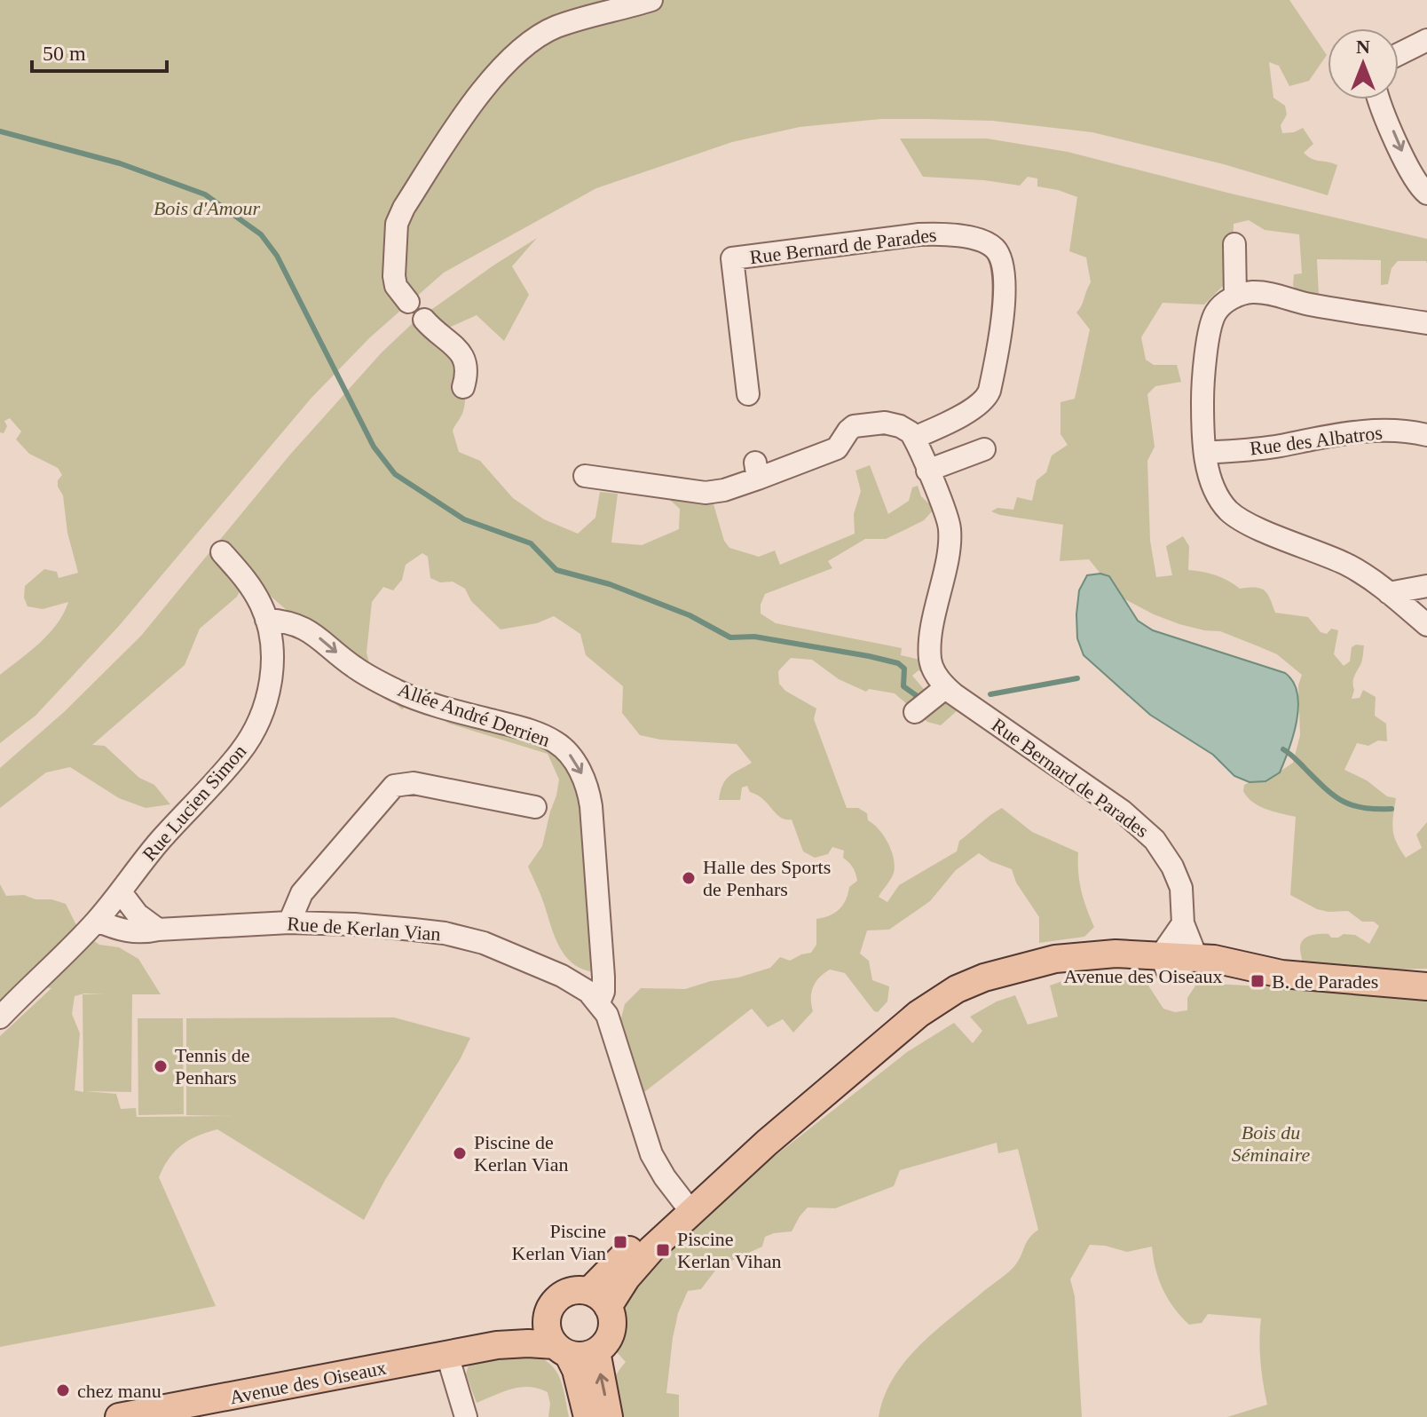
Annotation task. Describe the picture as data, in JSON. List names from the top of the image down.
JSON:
{
  "streets": {
    "main road": ["Avenue des Oiseaux"],
    "street": [
      "Rue Bernard de Parades",
      "Rue des Albatros",
      "Allée André Derrien",
      "Rue Lucien Simon",
      "Rue de Kerlan Vian"
    ]
  },
  "crossings": [
    ["Rue Bernard de Parades", "Avenue des Oiseaux"],
    ["Allée André Derrien", "Rue Lucien Simon"],
    ["Allée André Derrien", "Rue de Kerlan Vian"],
    ["Rue Lucien Simon", "Rue de Kerlan Vian"],
    ["Rue de Kerlan Vian", "Avenue des Oiseaux"]
  ],
  "one_way": ["Allée André Derrien"],
  "parks": ["Bois d'Amour", "Bois du Séminaire"],
  "places": {
    "other": [
      "Halle des Sports de Penhars",
      "Tennis de Penhars",
      "Piscine de Kerlan Vian",
      "chez manu"
    ],
    "transit": ["B. de Parades", "Piscine Kerlan Vian", "Piscine Kerlan Vihan"]
  },
  "scale_bar": "50 m",
  "north": "top"
}
